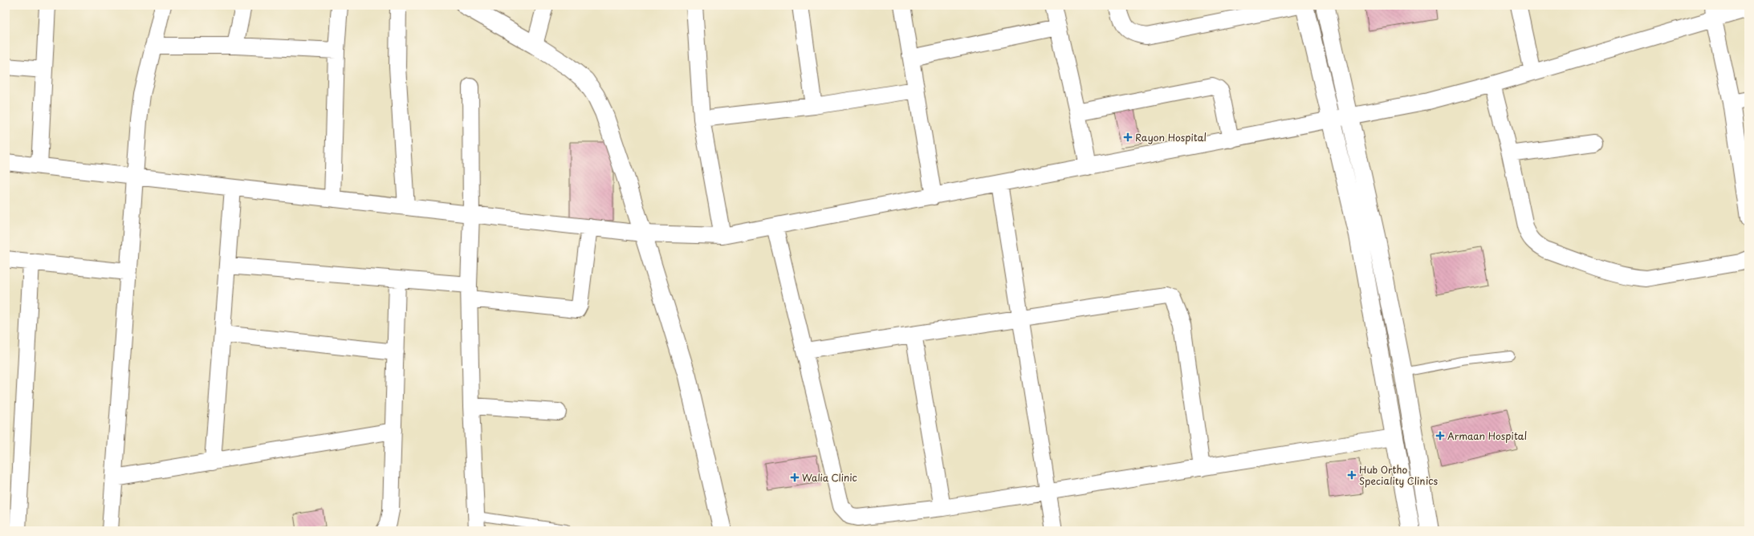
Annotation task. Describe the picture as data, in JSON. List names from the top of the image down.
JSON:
{
  "places": {
    "health": [
      "Rayon Hospital",
      "Armaan Hospital",
      "Hub Ortho Speciality Clinics",
      "Walia Clinic"
    ]
  }
}
